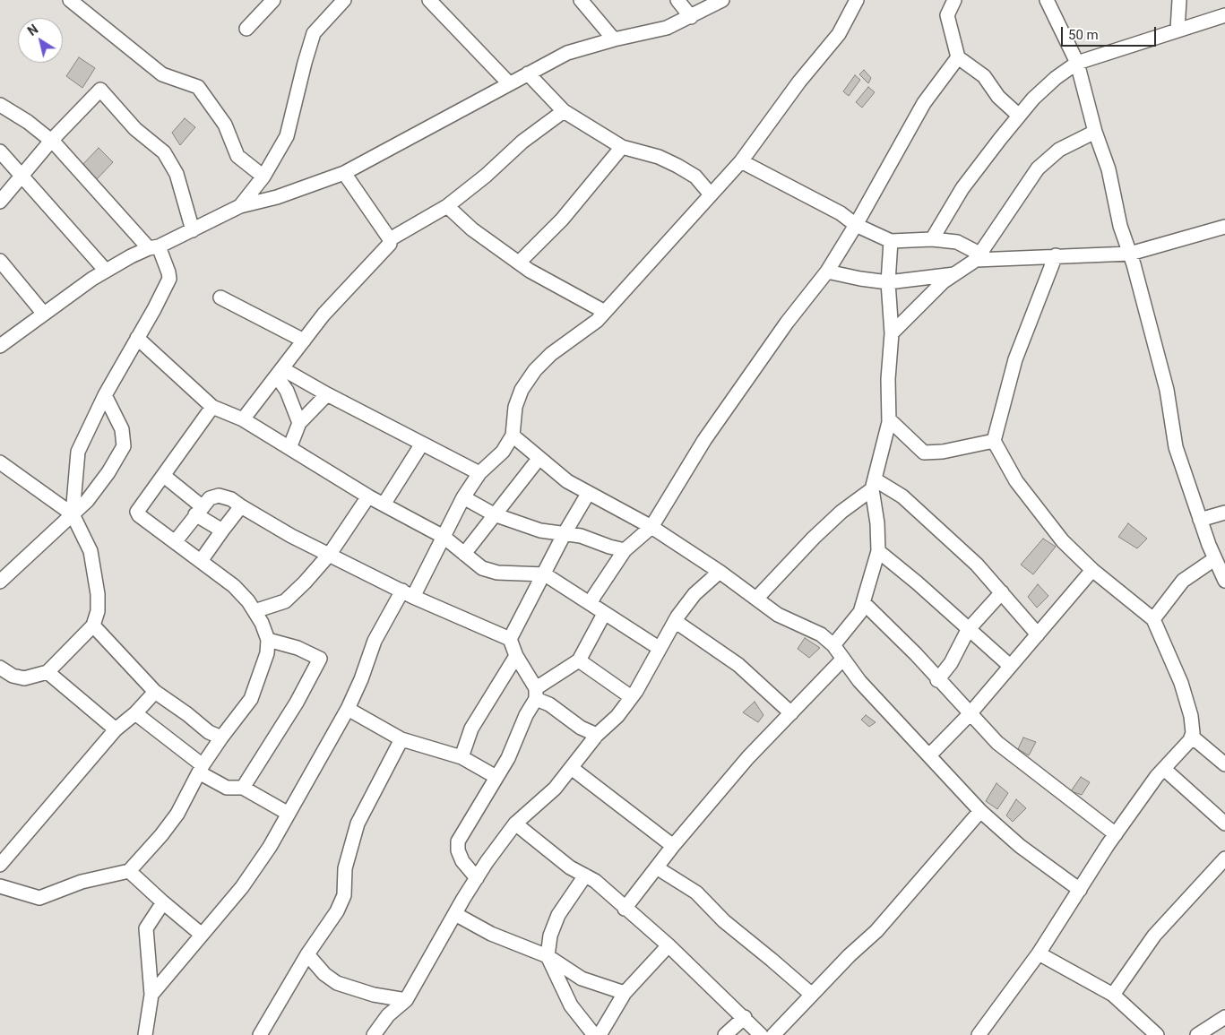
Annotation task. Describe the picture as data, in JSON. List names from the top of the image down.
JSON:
{
  "scale_bar": "50 m",
  "north": "top left"
}
